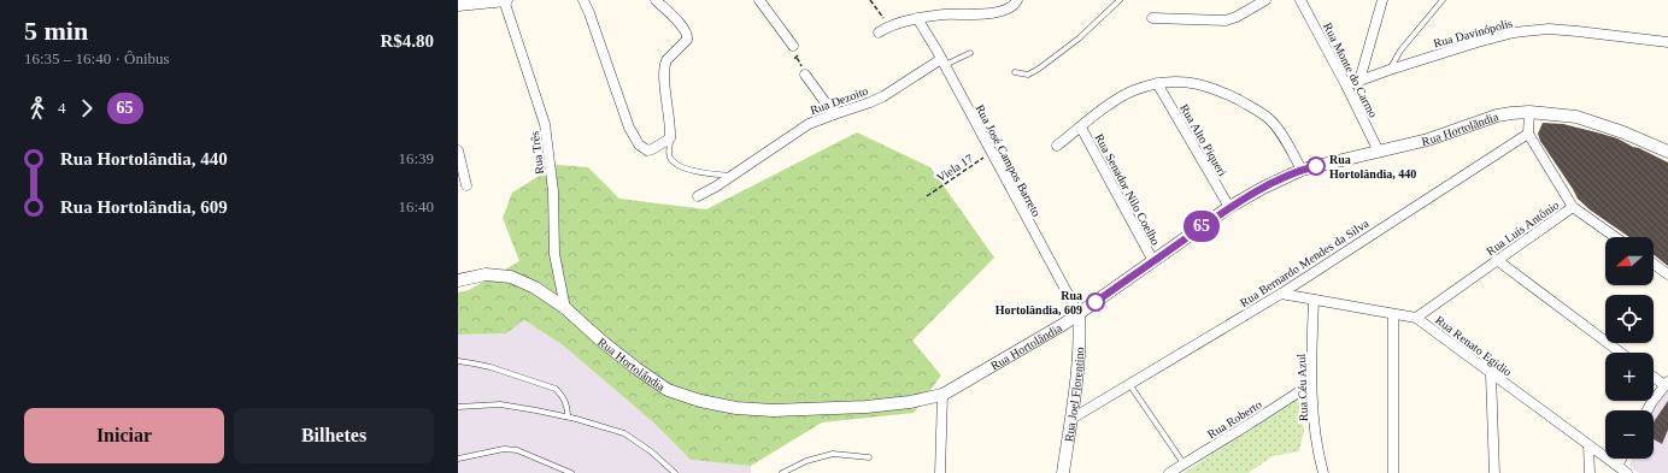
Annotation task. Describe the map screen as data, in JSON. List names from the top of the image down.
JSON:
{
  "streets": {
    "street": [
      "Rua Davinópolis",
      "Rua Monte do Carmo",
      "Rua Dezoito",
      "Rua Hortolãndia",
      "Rua Alto Piqueri",
      "Rua Três",
      "Rua José Campos Barreto",
      "Rua Senador Nilo Coelho",
      "Rua Luís Antônio",
      "Rua Bernardo Mendes da Silva",
      "Rua Renato Egidio",
      "Rua Céu Azul",
      "Rua Joel Florentino",
      "Rua Roberto"
    ],
    "path": ["Viela 17"]
  },
  "crossings": [
    ["Rua Davinópolis", "Rua Monte do Carmo"],
    ["Rua Monte do Carmo", "Rua Hortolãndia"],
    ["Rua Dezoito", "Rua José Campos Barreto"],
    ["Rua Hortolãndia", "Rua Alto Piqueri"],
    ["Rua Hortolãndia", "Rua Três"],
    ["Rua Hortolãndia", "Rua José Campos Barreto"],
    ["Rua Hortolãndia", "Rua Senador Nilo Coelho"],
    ["Rua Hortolãndia", "Rua Joel Florentino"],
    ["Rua José Campos Barreto", "Viela 17"],
    ["Rua José Campos Barreto", "Rua Joel Florentino"],
    ["Rua Luís Antônio", "Rua Bernardo Mendes da Silva"],
    ["Rua Luís Antônio", "Rua Renato Egidio"],
    ["Rua Bernardo Mendes da Silva", "Rua Renato Egidio"],
    ["Rua Bernardo Mendes da Silva", "Rua Joel Florentino"],
    ["Rua Renato Egidio", "Rua Céu Azul"],
    ["Rua Céu Azul", "Rua Roberto"]
  ],
  "places": ["Rua Hortolândia, 440", "Rua Hortolândia, 609"],
  "lines": ["bus line 65"],
  "north": "left",
  "page": {
    "heading": ["5 min", "16:35 – 16:40 · Ônibus", "R$4.80"],
    "on_map": "65",
    "legs": ["4", "65"],
    "list": [
      {
        "name": "Rua Hortolândia, 440",
        "value": "16:39"
      },
      {
        "name": "Rua Hortolândia, 609",
        "value": "16:40"
      }
    ],
    "map_buttons": ["+", "−"],
    "buttons": ["Iniciar", "Bilhetes"]
  }
}
